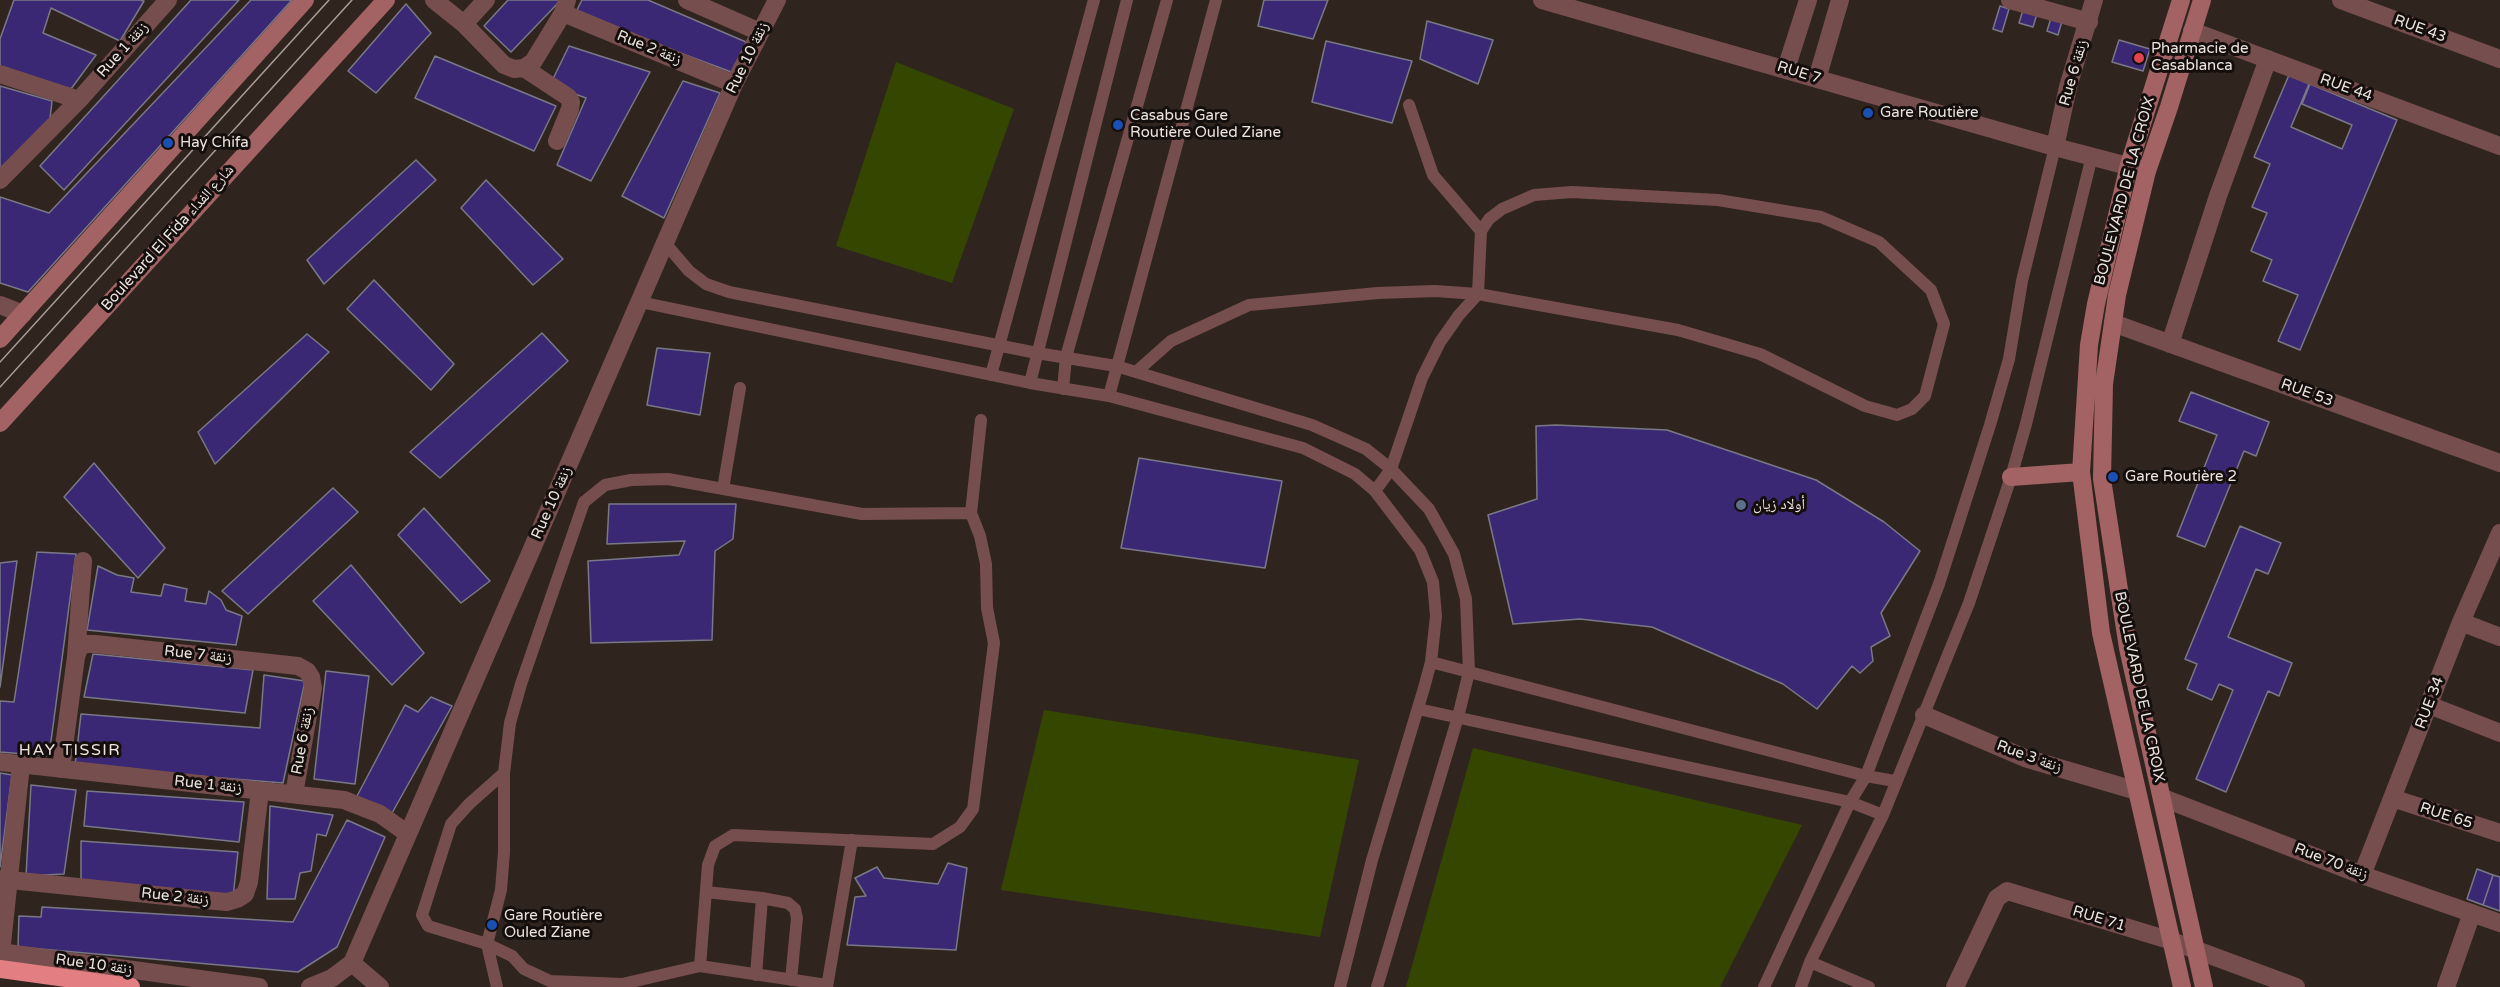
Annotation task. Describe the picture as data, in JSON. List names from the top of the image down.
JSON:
{
  "streets": {
    "street": [
      "RUE 43",
      "Rue 2 زنقة",
      "Rue 1 زنقة",
      "Rue 10 زنقة",
      "RUE 7",
      "Rue 6 زنقة",
      "RUE 44",
      "BOULEVARD DE LA CROIX",
      "Boulevard El Fida شارع الفداء",
      "RUE 53",
      "Rue 7 زنقة",
      "RUE 34",
      "Rue 3 زنقة",
      "RUE 65",
      "Rue 70 زنقة",
      "RUE 71"
    ]
  },
  "crossings": [
    ["Rue 2 زنقة", "Rue 1 زنقة"],
    ["Rue 2 زنقة", "Rue 10 زنقة"],
    ["Rue 1 زنقة", "Rue 10 زنقة"],
    ["Rue 1 زنقة", "Rue 6 زنقة"],
    ["RUE 7", "Rue 6 زنقة"],
    ["RUE 7", "BOULEVARD DE LA CROIX"],
    ["Rue 6 زنقة", "Rue 7 زنقة"],
    ["RUE 44", "BOULEVARD DE LA CROIX"],
    ["BOULEVARD DE LA CROIX", "RUE 53"],
    ["BOULEVARD DE LA CROIX", "Rue 3 زنقة"],
    ["BOULEVARD DE LA CROIX", "Rue 70 زنقة"],
    ["BOULEVARD DE LA CROIX", "RUE 71"],
    ["RUE 34", "RUE 65"],
    ["RUE 34", "Rue 70 زنقة"]
  ],
  "districts": ["HAY TISSIR"],
  "places": [
    "Pharmacie de Casablanca",
    "Gare Routière",
    "Casabus Gare Routière Ouled Ziane",
    "Hay Chifa",
    "Gare Routière 2",
    "أولاد زيان",
    "Gare Routière Ouled Ziane"
  ]
}
